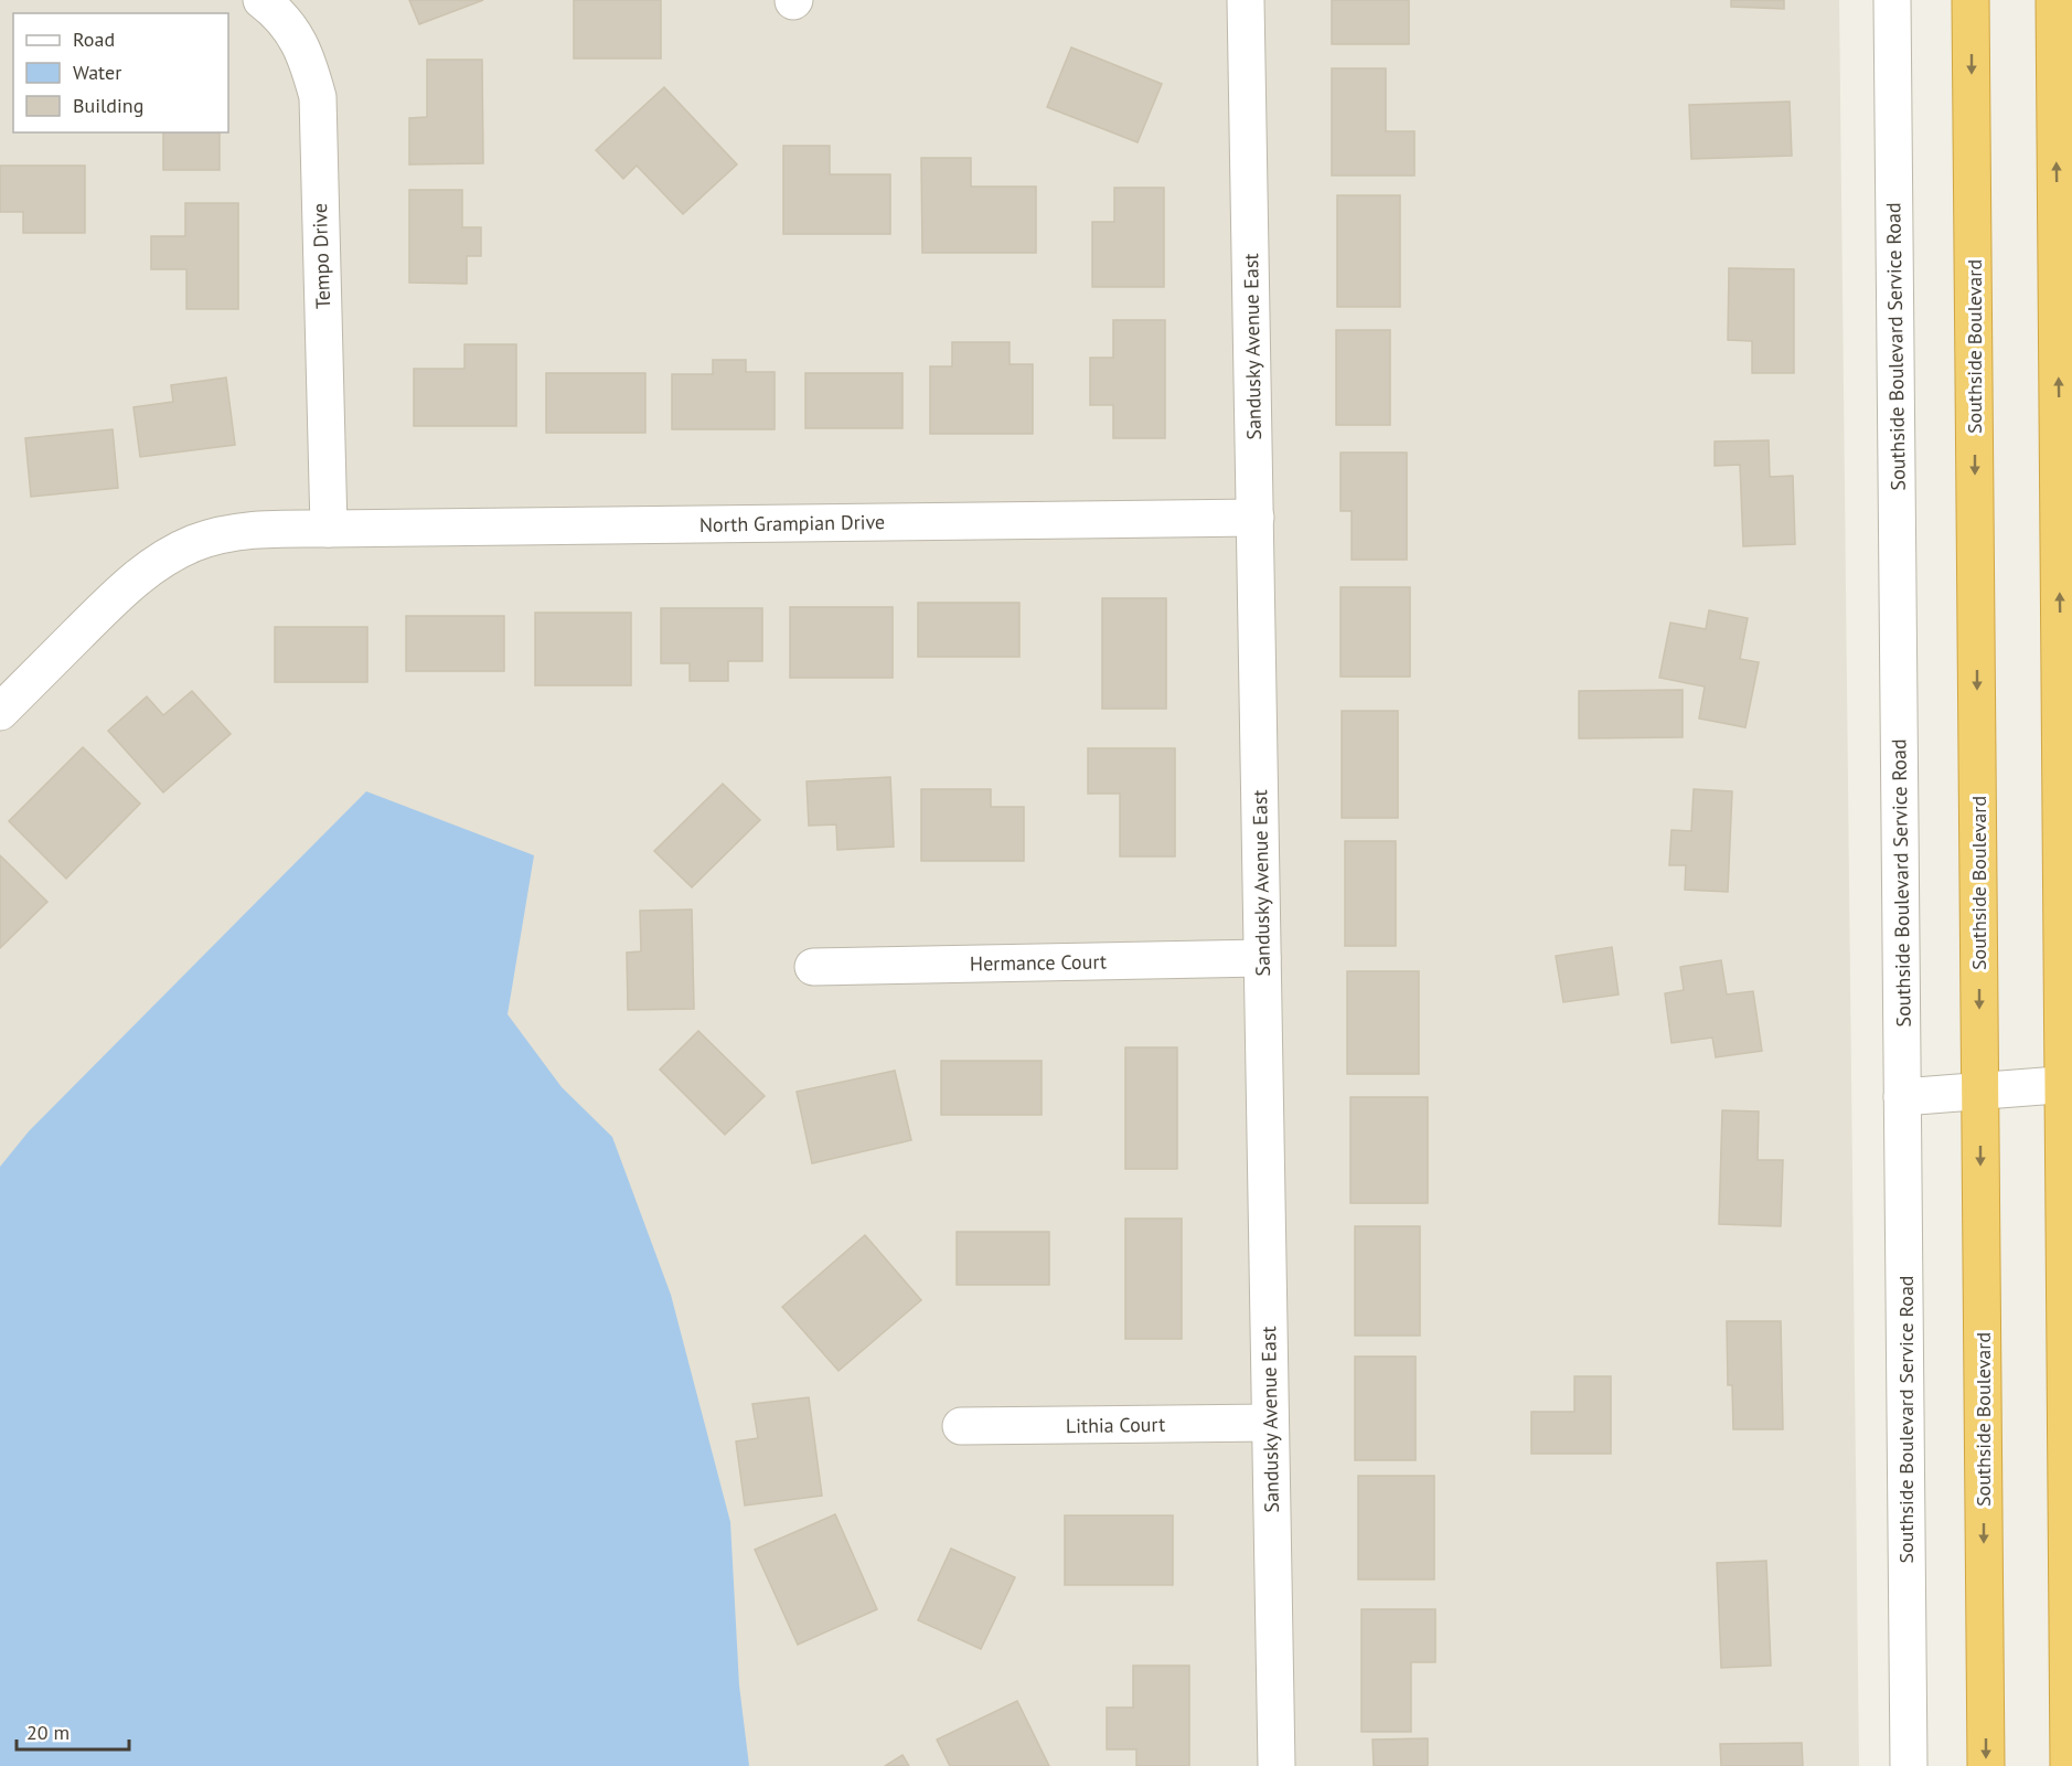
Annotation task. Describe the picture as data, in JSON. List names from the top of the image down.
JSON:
{
  "streets": {
    "highway": ["Southside Boulevard"],
    "street": [
      "Tempo Drive",
      "Sandusky Avenue East",
      "Southside Boulevard Service Road",
      "North Grampian Drive",
      "Hermance Court",
      "Lithia Court"
    ]
  },
  "crossings": [
    ["Tempo Drive", "North Grampian Drive"],
    ["Sandusky Avenue East", "North Grampian Drive"],
    ["Sandusky Avenue East", "Hermance Court"],
    ["Sandusky Avenue East", "Lithia Court"]
  ],
  "legend": ["Road", "Water", "Building"],
  "scale_bar": "20 m"
}
